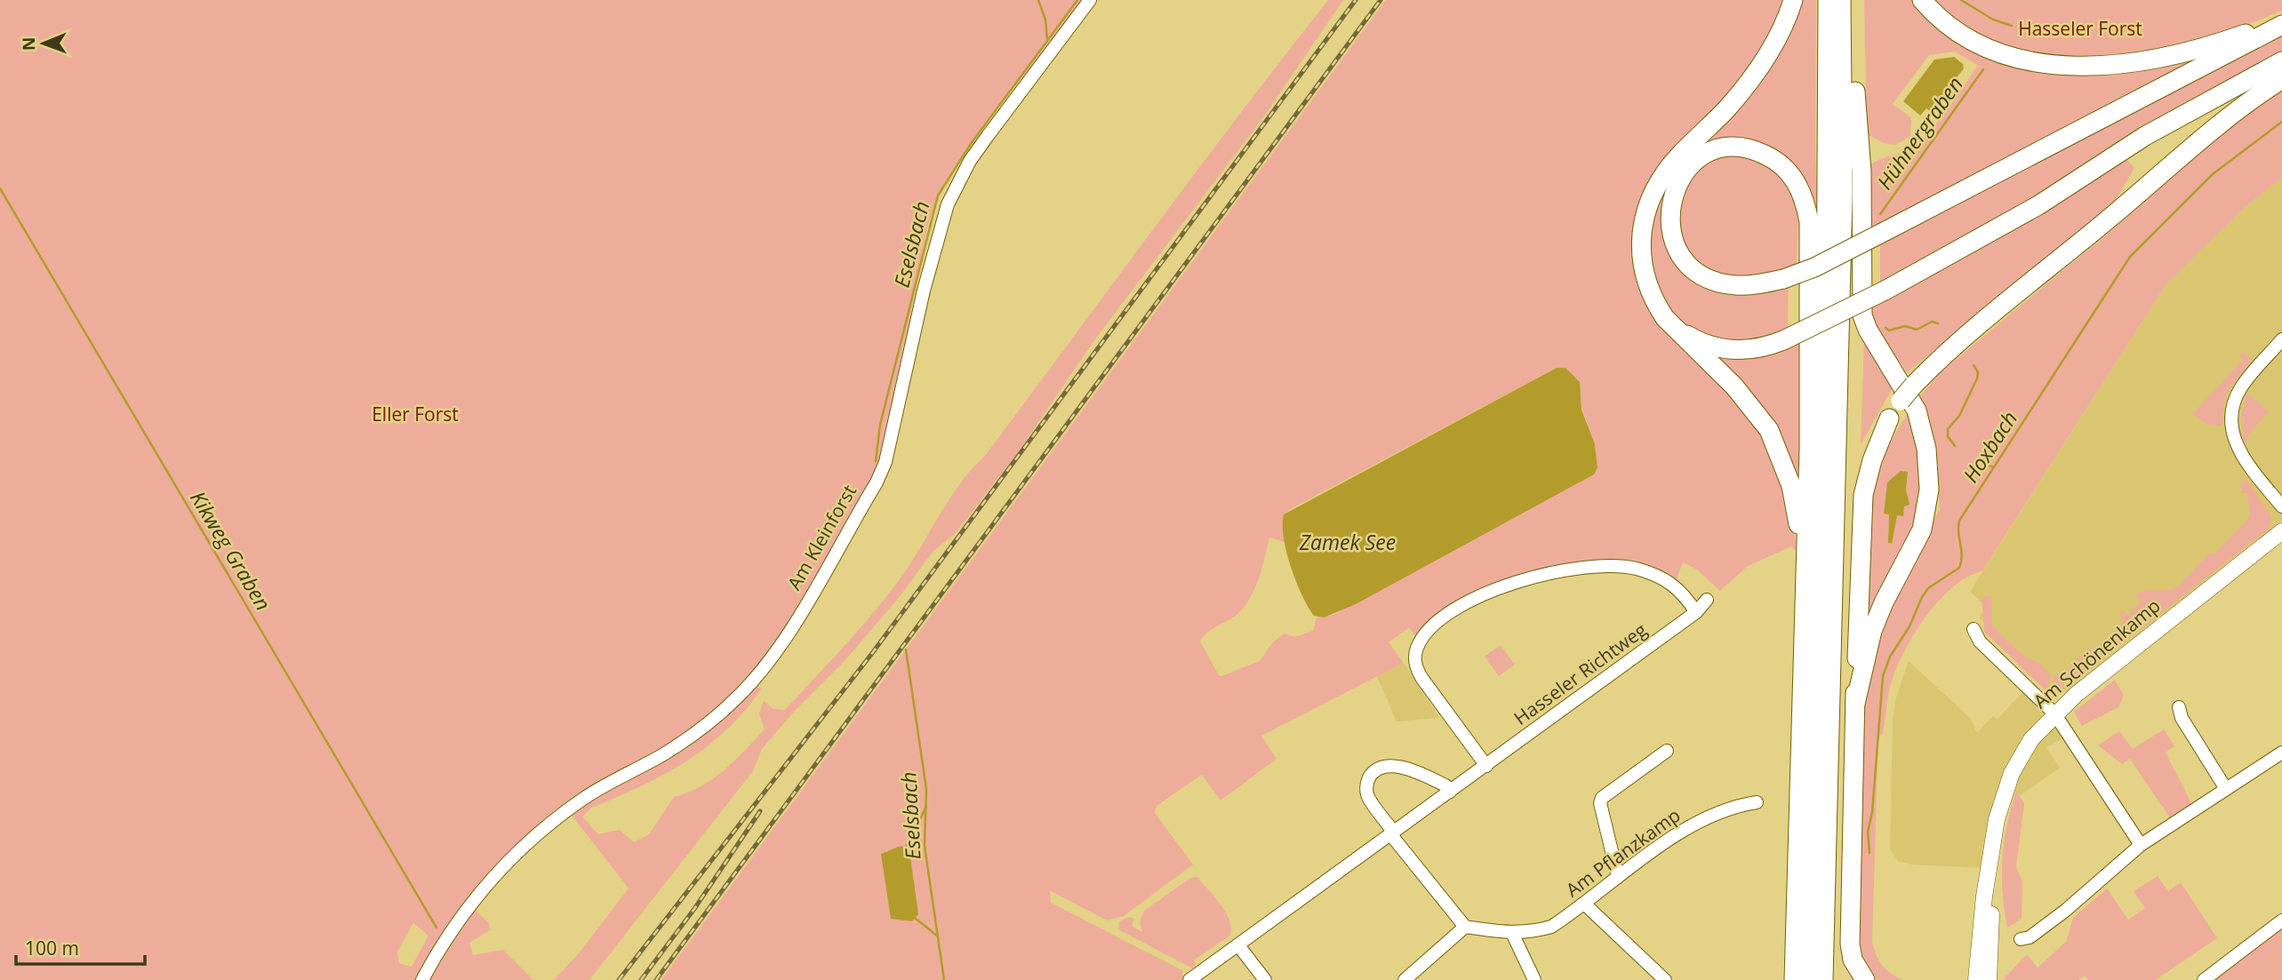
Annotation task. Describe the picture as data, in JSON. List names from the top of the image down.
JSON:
{
  "streets": {
    "main road": ["Am Schönenkamp"],
    "street": ["Am Kleinforst", "Hasseler Richtweg", "Am Pflanzkamp"]
  },
  "water": [
    "Hühnergraben",
    "Eselsbach",
    "Hoxbach",
    "Zamek See",
    "Kikweg Graben"
  ],
  "parks": ["Hasseler Forst", "Eller Forst"],
  "scale_bar": "100 m",
  "north": "left"
}
